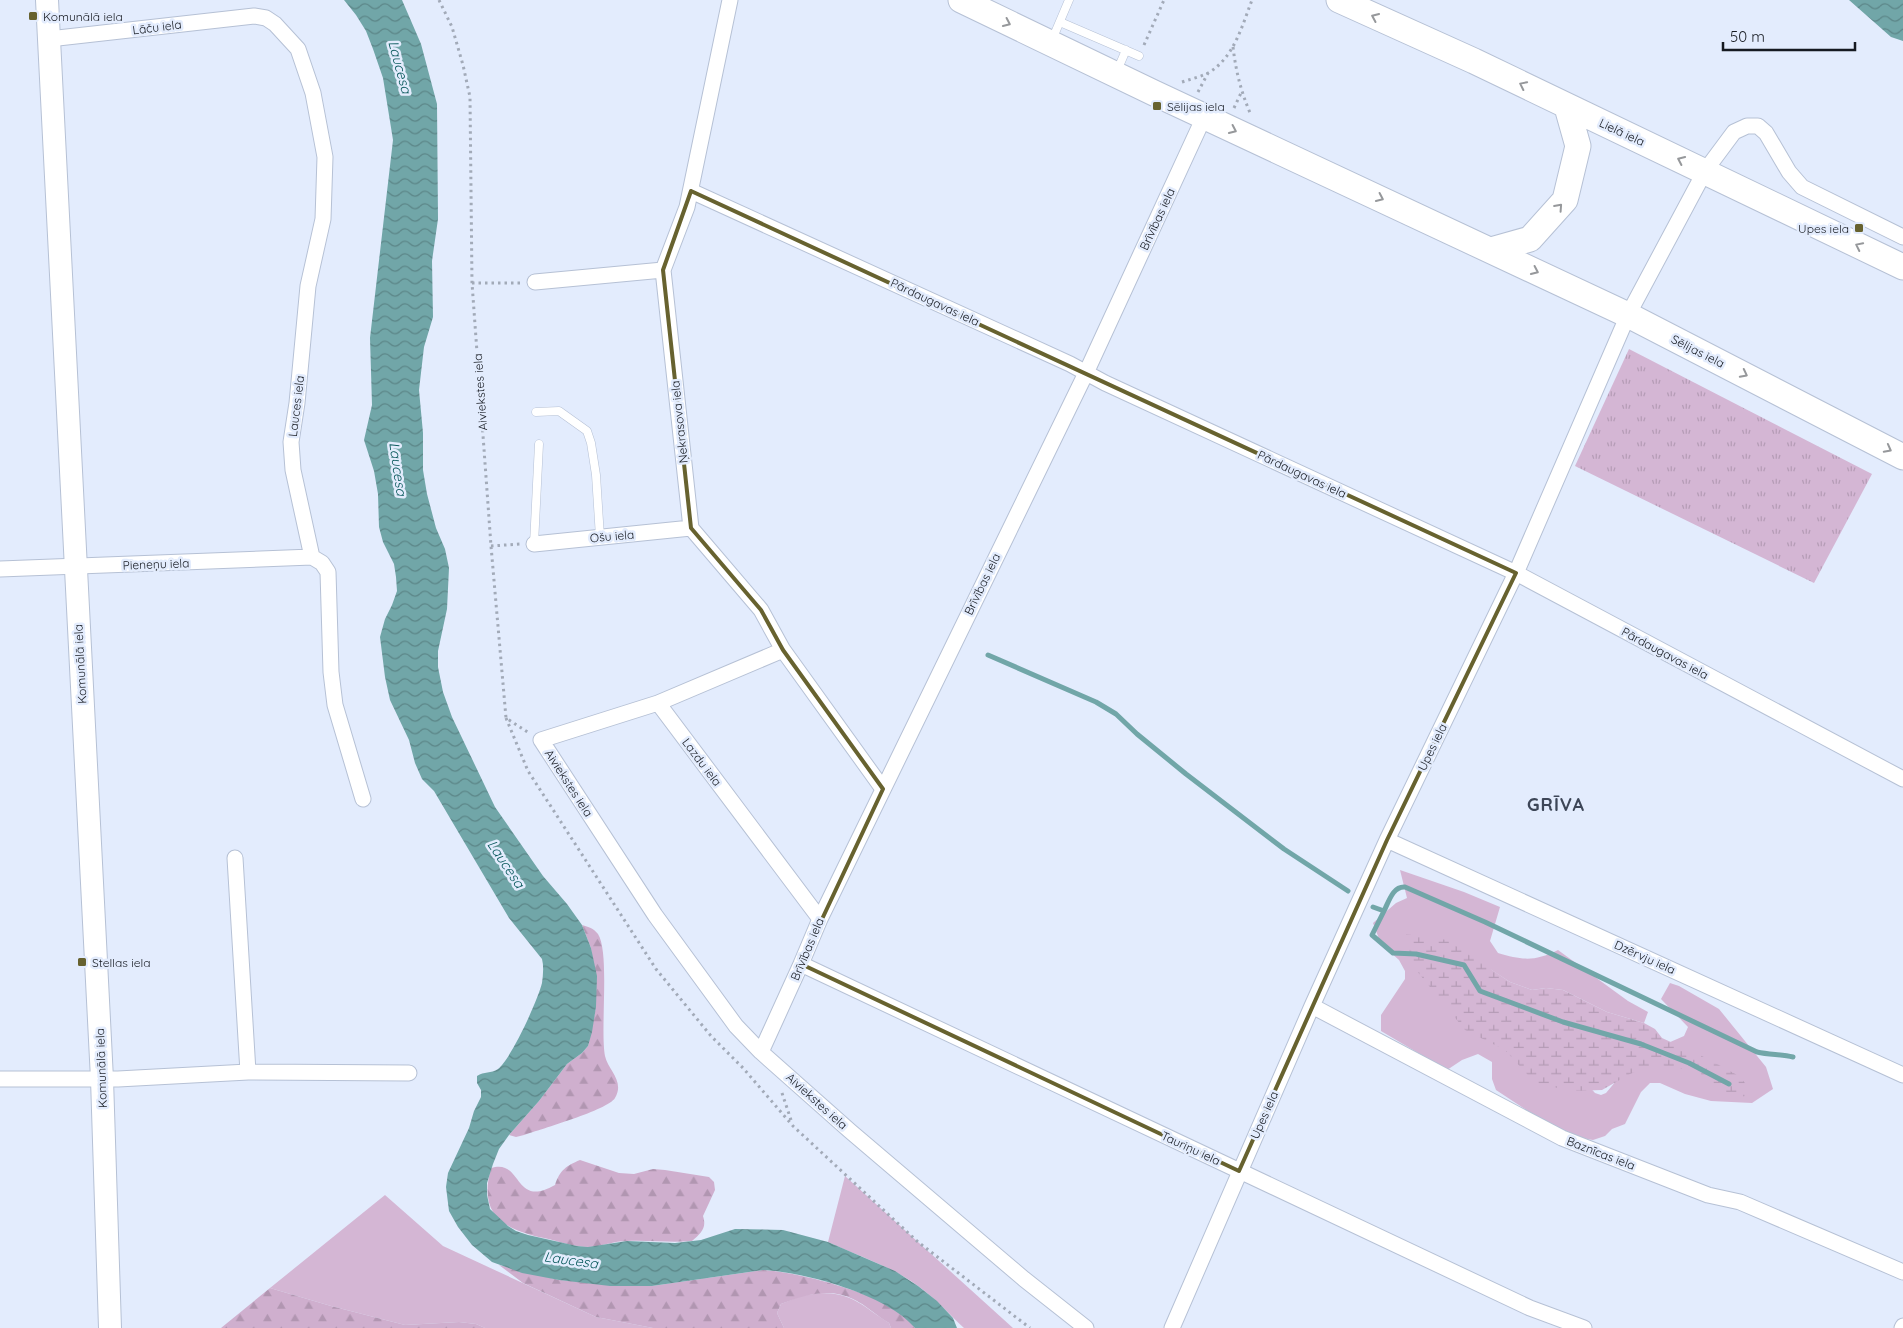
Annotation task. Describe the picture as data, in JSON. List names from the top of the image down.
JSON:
{
  "streets": {
    "main road": ["Lielā iela", "Sēlijas iela"],
    "street": [
      "Lāču iela",
      "Brīvības iela",
      "Pārdaugavas iela",
      "Aiviekstes iela",
      "Lauces iela",
      "Ņekrasova iela",
      "Ošu iela",
      "Pieneņu iela",
      "Komunālā iela",
      "Upes iela",
      "Lazdu iela",
      "Dzērvju iela",
      "Tauriņu iela",
      "Baznīcas iela"
    ]
  },
  "crossings": [
    ["Lāču iela", "Lauces iela"],
    ["Lāču iela", "Komunālā iela"],
    ["Lielā iela", "Upes iela"],
    ["Brīvības iela", "Pārdaugavas iela"],
    ["Brīvības iela", "Sēlijas iela"],
    ["Brīvības iela", "Aiviekstes iela"],
    ["Brīvības iela", "Lazdu iela"],
    ["Brīvības iela", "Tauriņu iela"],
    ["Pārdaugavas iela", "Ņekrasova iela"],
    ["Pārdaugavas iela", "Upes iela"],
    ["Sēlijas iela", "Upes iela"],
    ["Lauces iela", "Pieneņu iela"],
    ["Ņekrasova iela", "Ošu iela"],
    ["Pieneņu iela", "Komunālā iela"],
    ["Upes iela", "Dzērvju iela"],
    ["Upes iela", "Tauriņu iela"],
    ["Upes iela", "Baznīcas iela"]
  ],
  "one_way": ["Lielā iela", "Sēlijas iela"],
  "districts": ["GRĪVA"],
  "water": ["Laucesa"],
  "places": {
    "transit": [
      "Komunālā iela",
      "Sēlijas iela",
      "Upes iela",
      "Stellas iela"
    ]
  },
  "scale_bar": "50 m"
}
